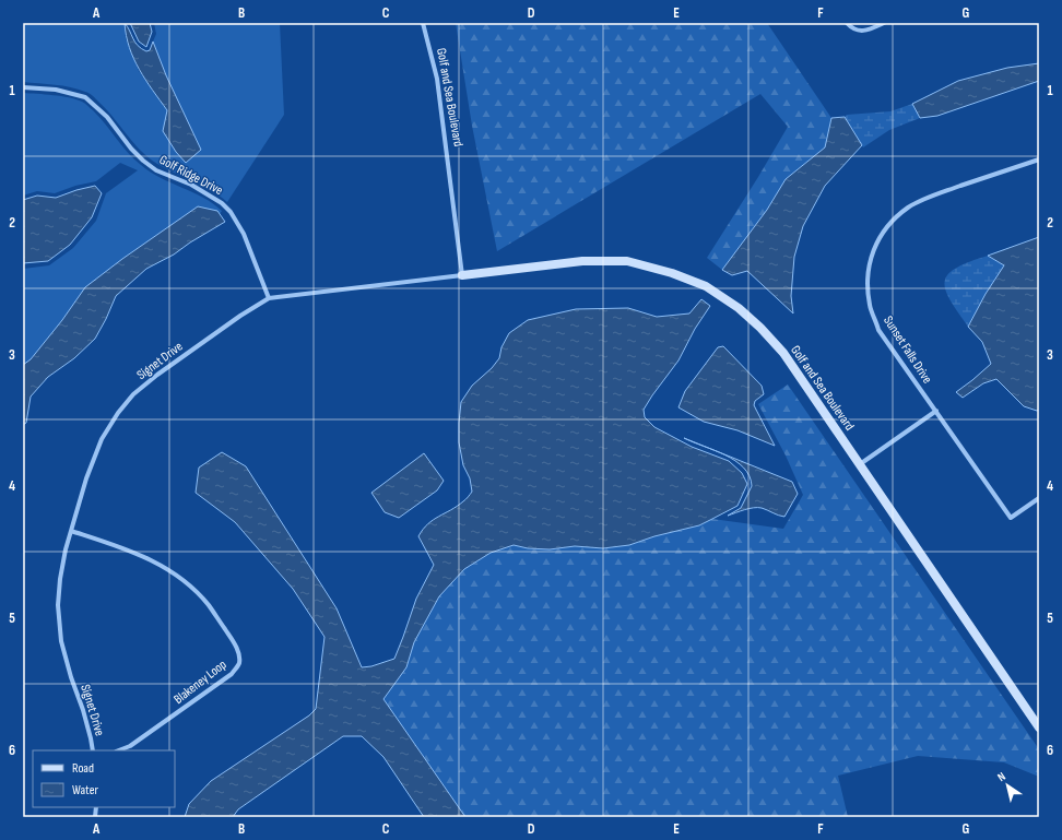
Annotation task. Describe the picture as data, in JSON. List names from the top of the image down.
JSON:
{
  "streets": {
    "street": [
      "Golf and Sea Boulevard",
      "Golf Ridge Drive",
      "Sunset Falls Drive",
      "Signet Drive",
      "Blakeney Loop"
    ]
  },
  "crossings": [
    ["Golf and Sea Boulevard", "Signet Drive"],
    ["Golf Ridge Drive", "Signet Drive"],
    ["Signet Drive", "Blakeney Loop"]
  ],
  "legend": ["Road", "Water"],
  "north": "top left",
  "grid": {
    "columns": [
      "A",
      "B",
      "C",
      "D",
      "E",
      "F",
      "G"
    ],
    "rows": [
      "1",
      "2",
      "3",
      "4",
      "5",
      "6"
    ]
  }
}
